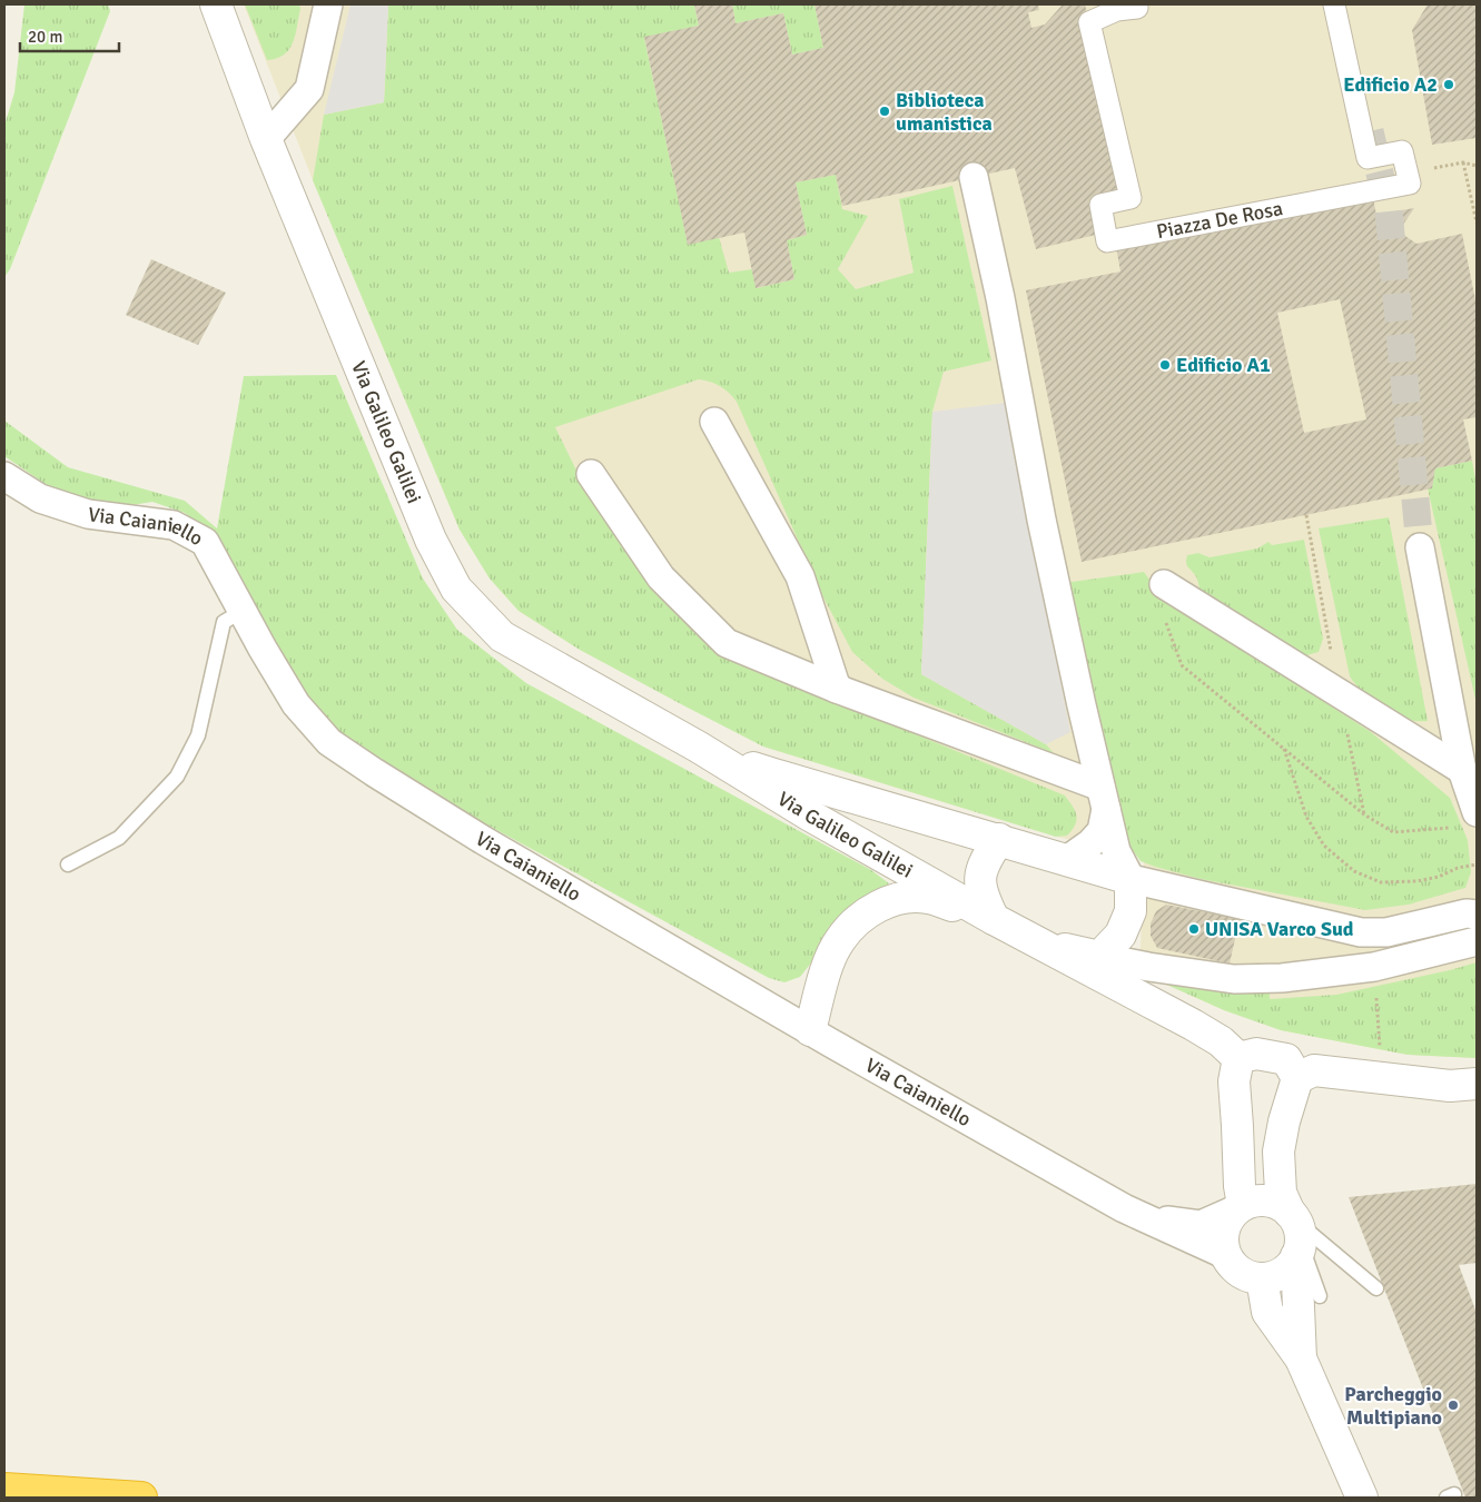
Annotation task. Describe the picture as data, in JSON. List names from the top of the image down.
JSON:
{
  "streets": {
    "street": ["Piazza De Rosa", "Via Galileo Galilei", "Via Caianiello"]
  },
  "places": [
    "Edificio A2",
    "Biblioteca umanistica",
    "Edificio A1",
    "UNISA Varco Sud",
    "Parcheggio Multipiano"
  ],
  "scale_bar": "20 m"
}
